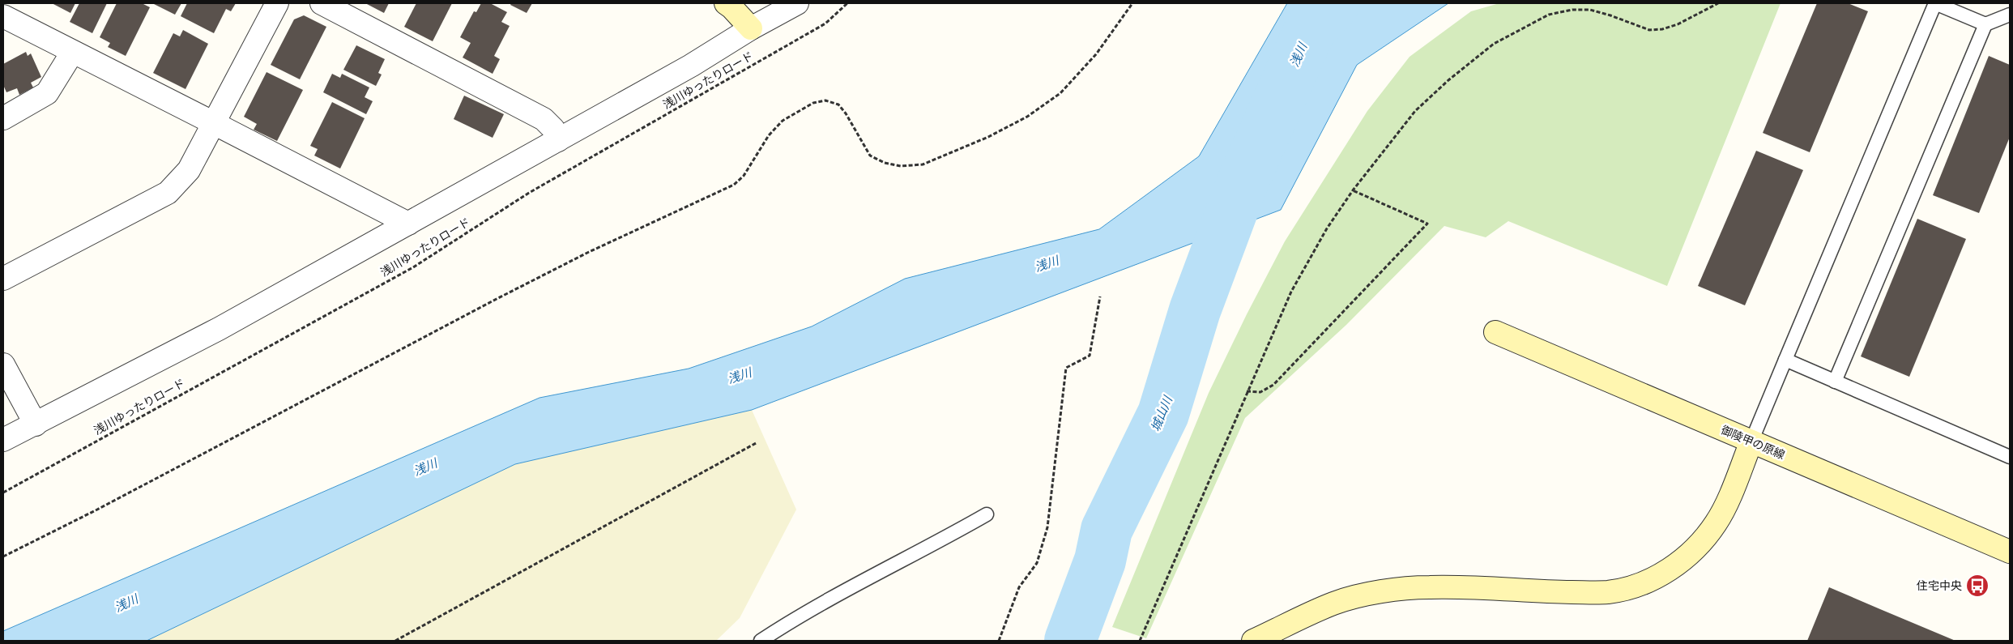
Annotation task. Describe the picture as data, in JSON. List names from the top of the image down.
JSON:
{
  "streets": {
    "street": ["御陵甲の原線"],
    "path": ["浅川ゆったりロード"]
  },
  "water": ["浅川", "城山川"],
  "places": {
    "bus stop": ["住宅中央"]
  }
}
